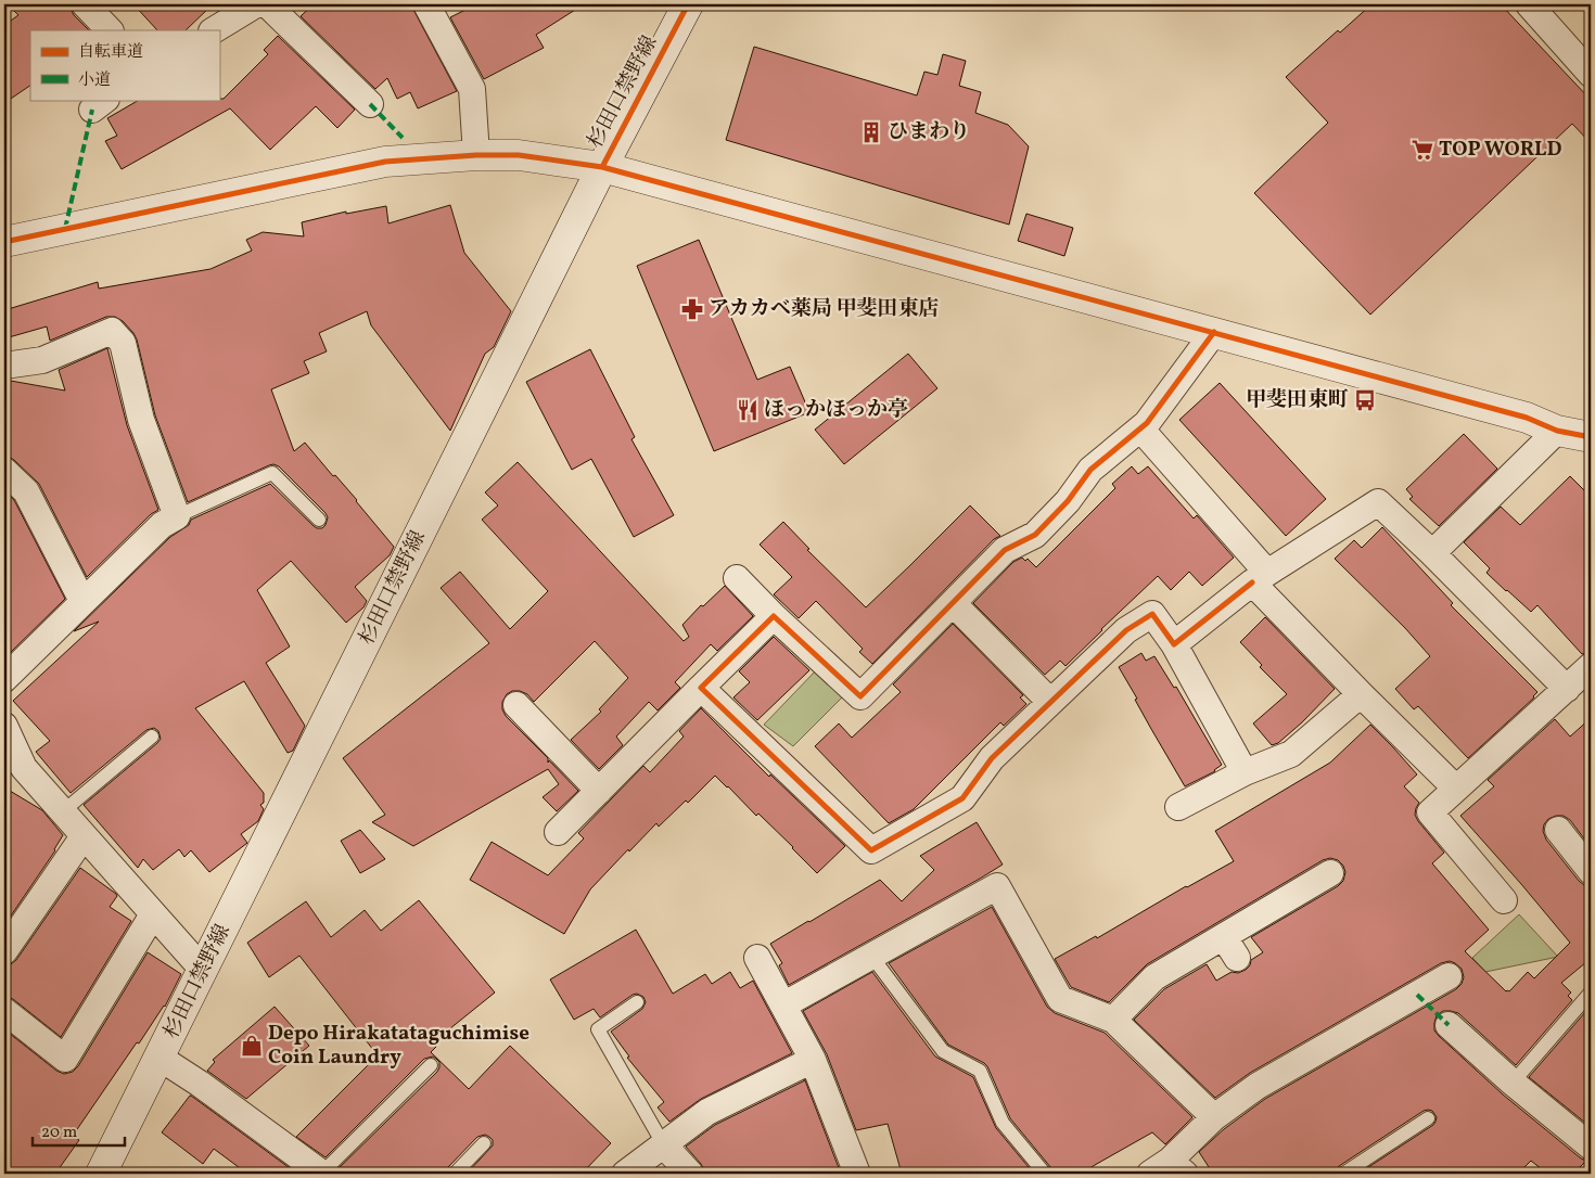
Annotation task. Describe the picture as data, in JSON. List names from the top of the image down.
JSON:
{
  "streets": {
    "street": ["杉田口禁野線"]
  },
  "places": {
    "building": ["ひまわり"],
    "supermarket": ["TOP WORLD"],
    "pharmacy": ["アカカベ薬局 甲斐田東店"],
    "bus stop": ["甲斐田東町"],
    "restaurant": ["ほっかほっか亭"],
    "shop": ["Depo Hirakatataguchimise Coin Laundry"]
  },
  "legend": ["自転車道", "小道"],
  "scale_bar": "20 m"
}
